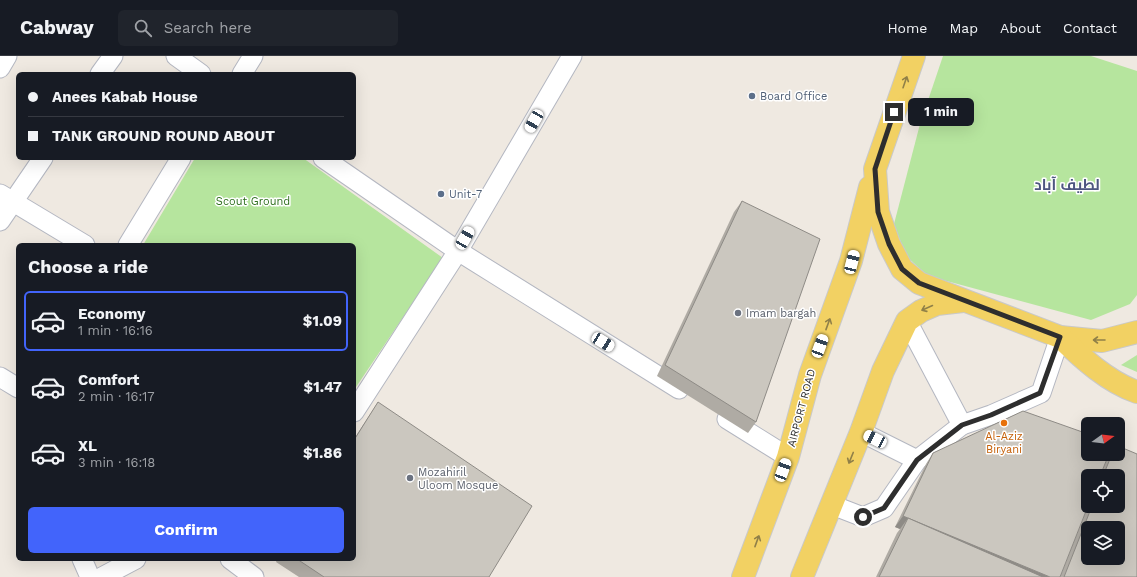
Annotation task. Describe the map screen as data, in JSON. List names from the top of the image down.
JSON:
{
  "streets": {
    "main road": ["AIRPORT ROAD"]
  },
  "districts": ["لطیف آباد"],
  "parks": ["Scout Ground"],
  "places": [
    "Board Office",
    "Unit-7",
    "Imam bargah",
    "Al-Aziz Biryani",
    "Mozahiril Uloom Mosque"
  ],
  "north": "right",
  "page": {
    "header": "Cabway",
    "search": "Search here",
    "nav": [
      "Home",
      "Map",
      "About",
      "Contact"
    ],
    "banner": ["Anees Kabab House", "TANK GROUND ROUND ABOUT"],
    "bubble": "1 min",
    "heading": "Choose a ride",
    "list": [
      {
        "name": "Economy",
        "note": "1 min · 16:16",
        "value": "$1.09"
      },
      {
        "name": "Comfort",
        "note": "2 min · 16:17",
        "value": "$1.47"
      },
      {
        "name": "XL",
        "note": "3 min · 16:18",
        "value": "$1.86"
      }
    ],
    "buttons": "Confirm"
  }
}
